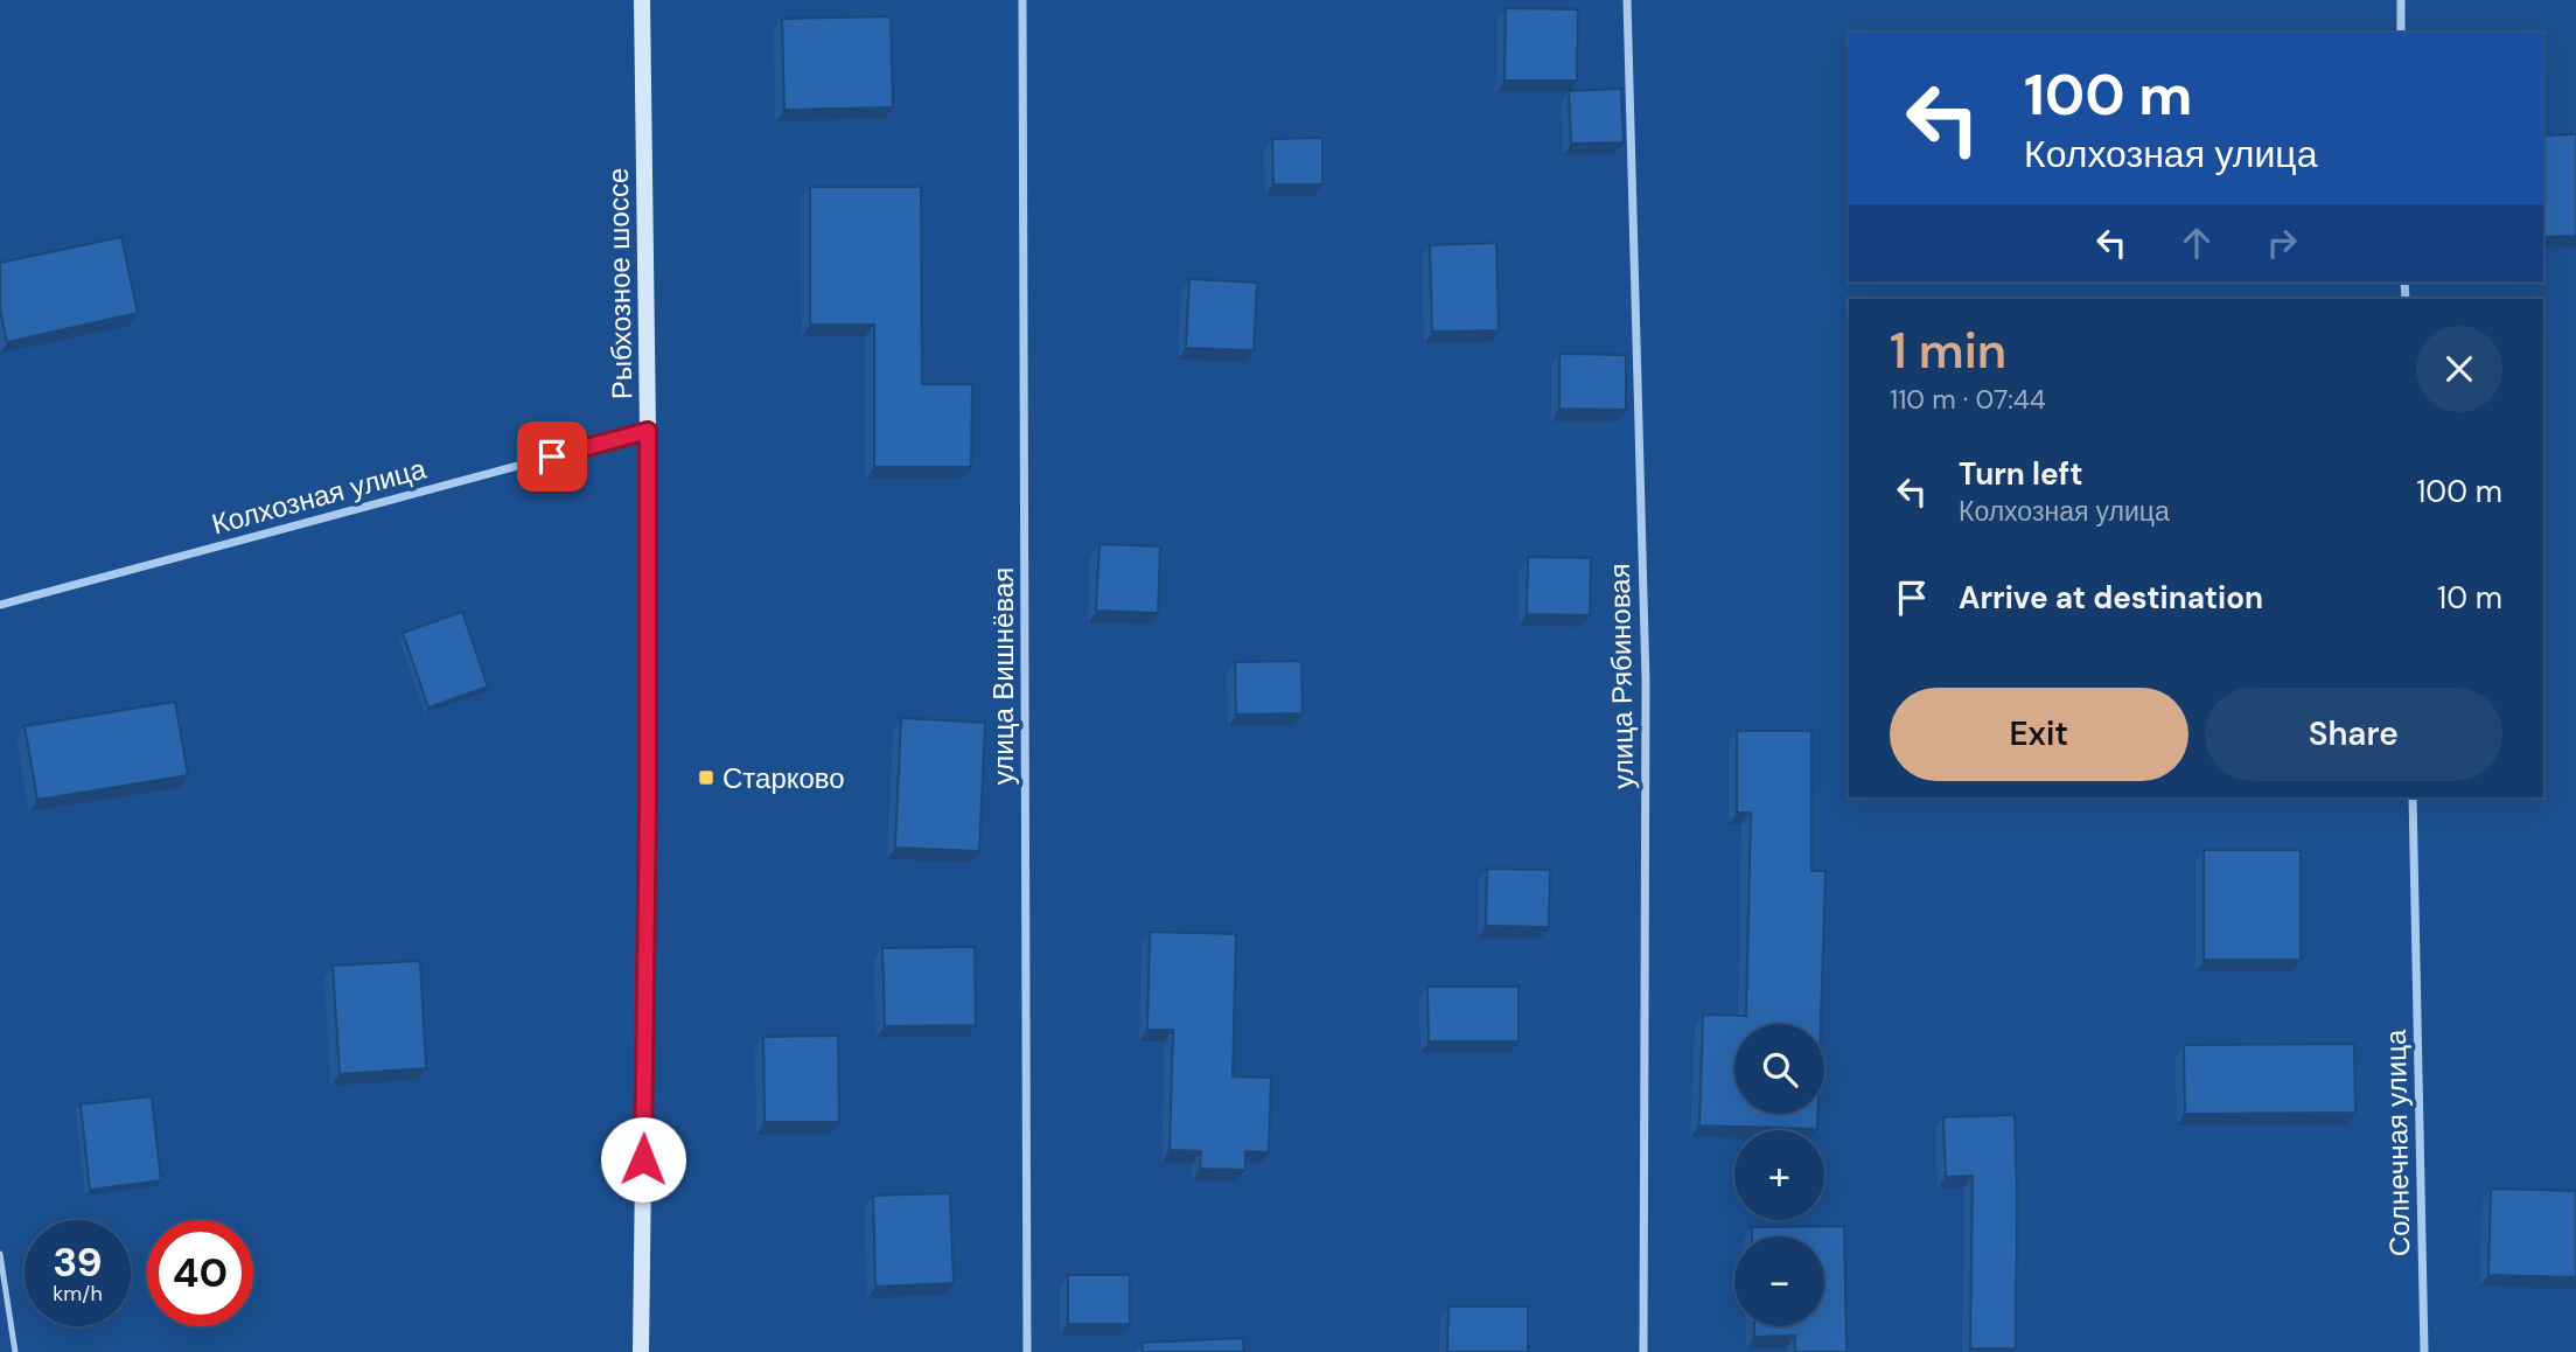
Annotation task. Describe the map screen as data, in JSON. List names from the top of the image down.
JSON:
{
  "streets": {
    "street": [
      "Рыбхозное шоссе",
      "Колхозная улица",
      "улица Вишнёвая",
      "улица Рябиновая",
      "Солнечная улица"
    ]
  },
  "crossings": [
    ["Рыбхозное шоссе", "Колхозная улица"]
  ],
  "places": {
    "transit": ["Старково"]
  },
  "page": {
    "turn": ["100 m", "Колхозная улица"],
    "heading": ["1 min", "110 m · 07:44"],
    "list": [
      {
        "name": "Turn left",
        "note": "Колхозная улица",
        "value": "100 m"
      },
      {
        "name": "Arrive at destination",
        "value": "10 m"
      }
    ],
    "buttons": ["Exit", "Share"],
    "map_buttons": ["+", "−"],
    "speed": "39 km/h",
    "limit": "40"
  }
}
